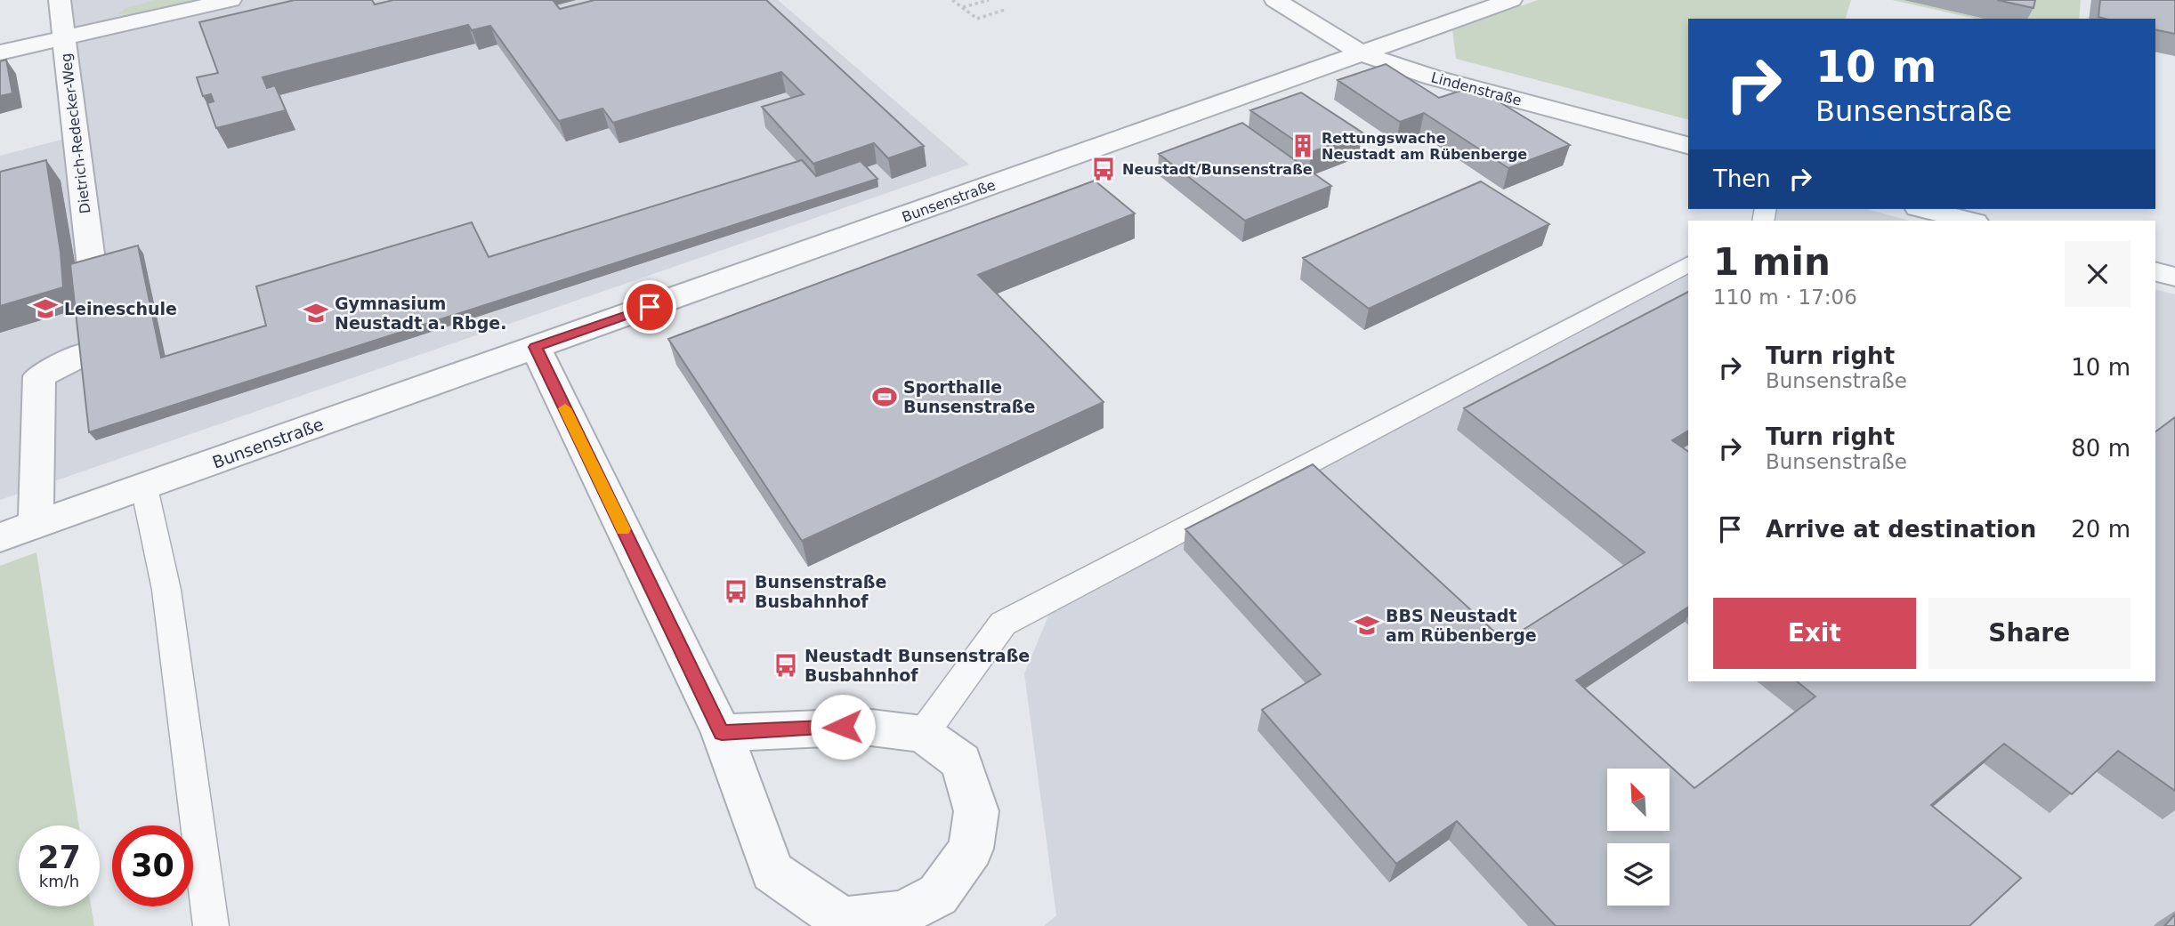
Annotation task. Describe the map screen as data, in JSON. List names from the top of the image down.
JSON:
{
  "streets": {
    "street": ["Lindenstraße", "Dietrich-Redecker-Weg", "Bunsenstraße"]
  },
  "crossings": [
    ["Lindenstraße", "Bunsenstraße"]
  ],
  "places": {
    "building": ["Rettungswache Neustadt am Rübenberge"],
    "bus stop": ["Neustadt/Bunsenstraße", "Bunsenstraße Busbahnhof", "Neustadt Bunsenstraße Busbahnhof"],
    "school or university": ["Leineschule", "Gymnasium Neustadt a. Rbge.", "BBS Neustadt am Rübenberge"],
    "sports": ["Sporthalle Bunsenstraße"]
  },
  "north": "top left",
  "page": {
    "turn": ["10 m", "Bunsenstraße"],
    "then": "Then",
    "heading": ["1 min", "110 m · 17:06"],
    "list": [
      {
        "name": "Turn right",
        "note": "Bunsenstraße",
        "value": "10 m"
      },
      {
        "name": "Turn right",
        "note": "Bunsenstraße",
        "value": "80 m"
      },
      {
        "name": "Arrive at destination",
        "value": "20 m"
      }
    ],
    "buttons": ["Exit", "Share"],
    "speed": "27 km/h",
    "limit": "30"
  }
}
